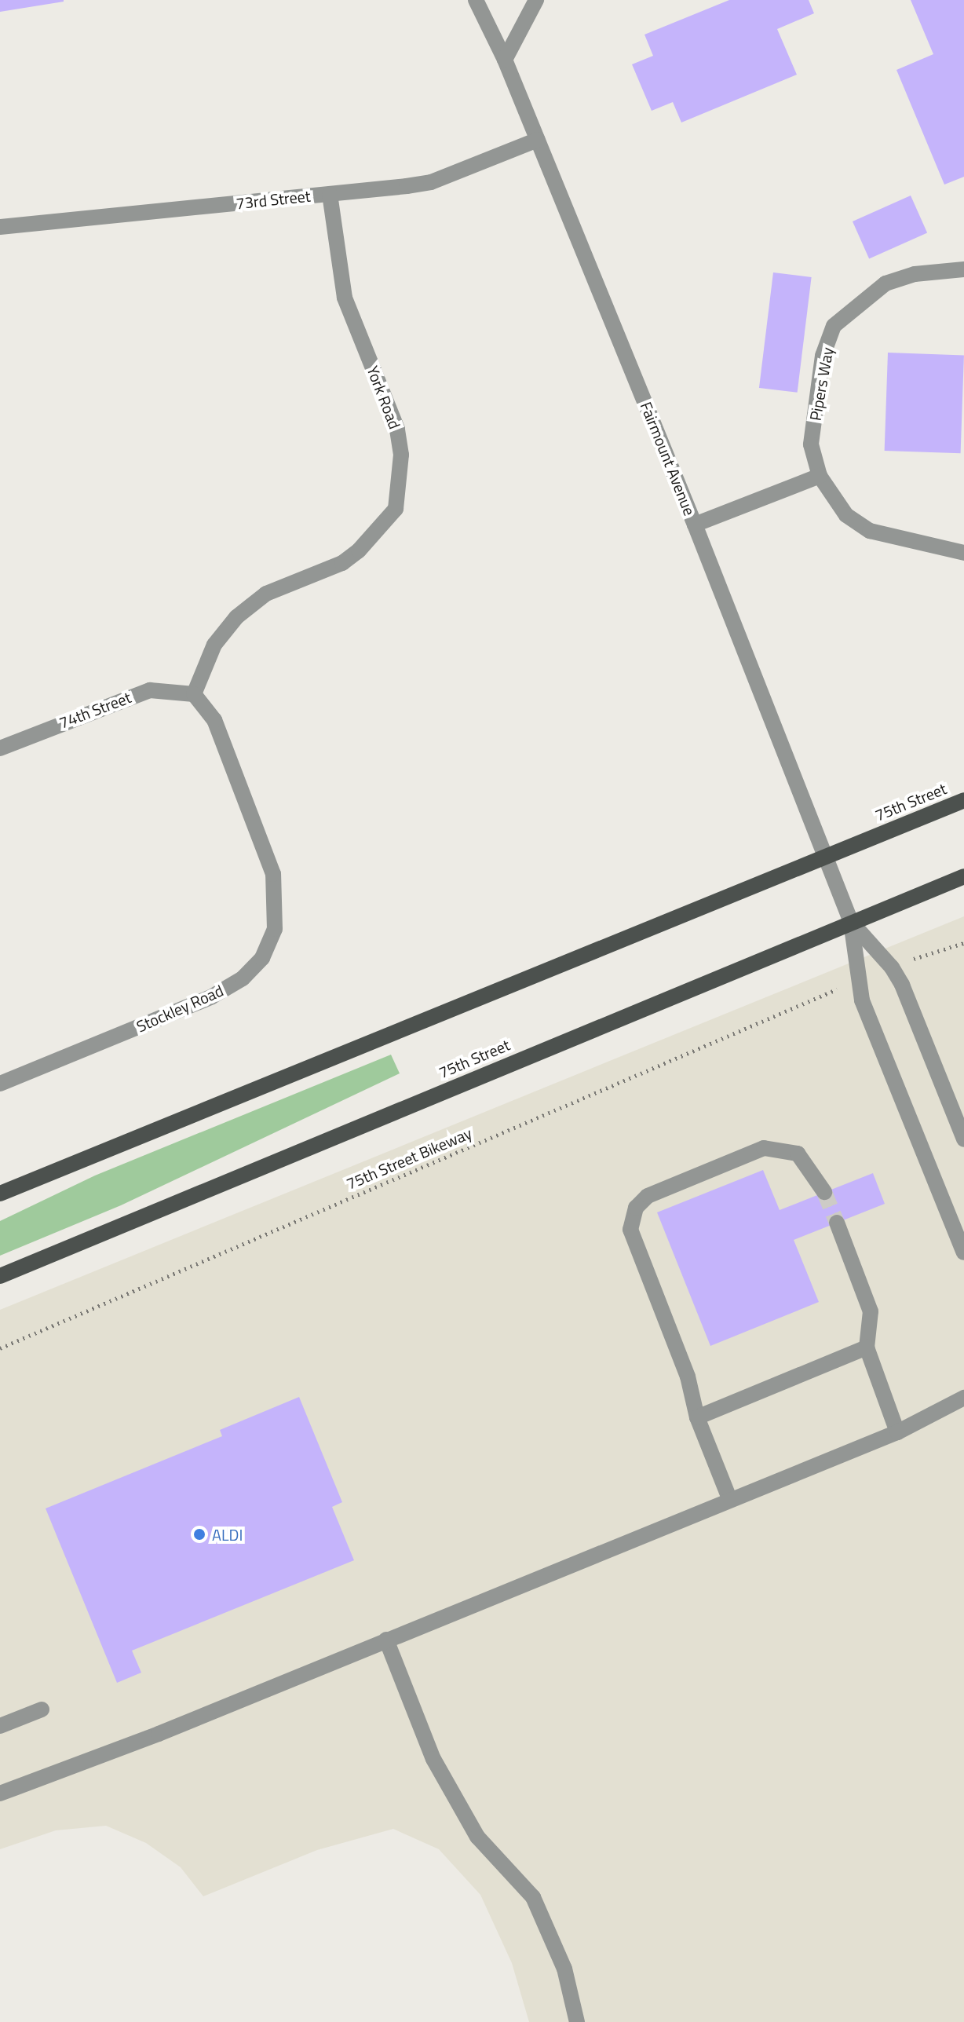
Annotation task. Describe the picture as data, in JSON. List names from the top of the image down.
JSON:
{
  "streets": {
    "main road": ["75th Street"],
    "street": [
      "73rd Street",
      "Pipers Way",
      "York Road",
      "Fairmount Avenue",
      "74th Street",
      "Stockley Road"
    ],
    "path": ["75th Street Bikeway"]
  },
  "crossings": [
    ["73rd Street", "York Road"],
    ["73rd Street", "Fairmount Avenue"],
    ["York Road", "74th Street"],
    ["York Road", "Stockley Road"],
    ["Fairmount Avenue", "75th Street"],
    ["74th Street", "Stockley Road"]
  ],
  "places": ["ALDI"]
}
